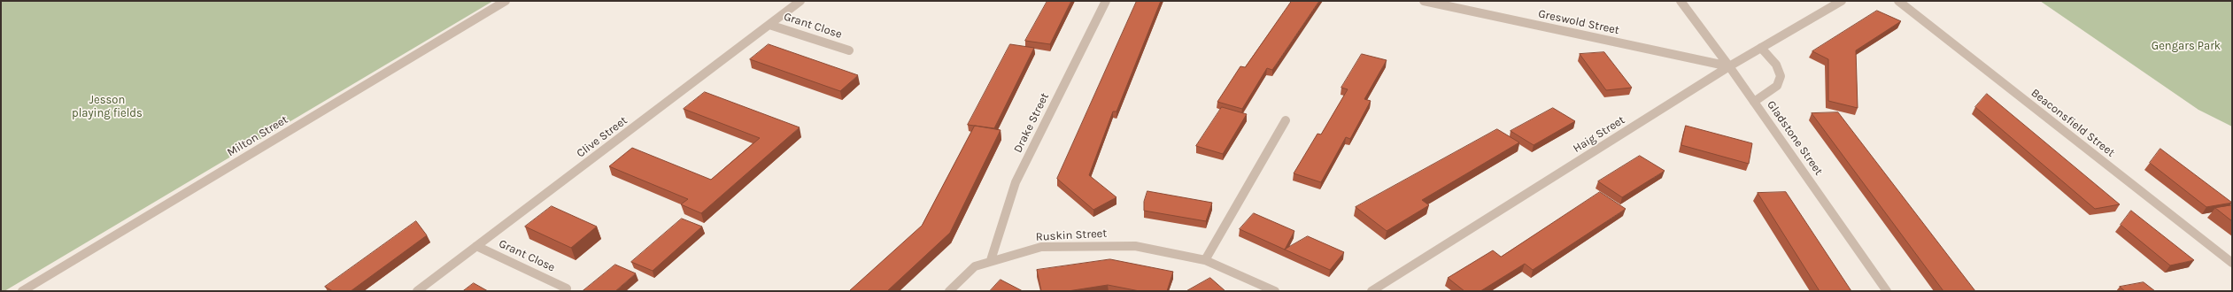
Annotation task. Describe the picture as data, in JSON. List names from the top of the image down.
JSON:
{
  "streets": {
    "street": [
      "Greswold Street",
      "Grant Close",
      "Drake Street",
      "Beaconsfield Street",
      "Haig Street",
      "Milton Street",
      "Clive Street",
      "Gladstone Street",
      "Ruskin Street"
    ]
  },
  "crossings": [
    ["Greswold Street", "Haig Street"],
    ["Greswold Street", "Gladstone Street"],
    ["Grant Close", "Clive Street"],
    ["Drake Street", "Ruskin Street"],
    ["Haig Street", "Gladstone Street"]
  ],
  "parks": ["Gengars Park", "Jesson playing fields"]
}
